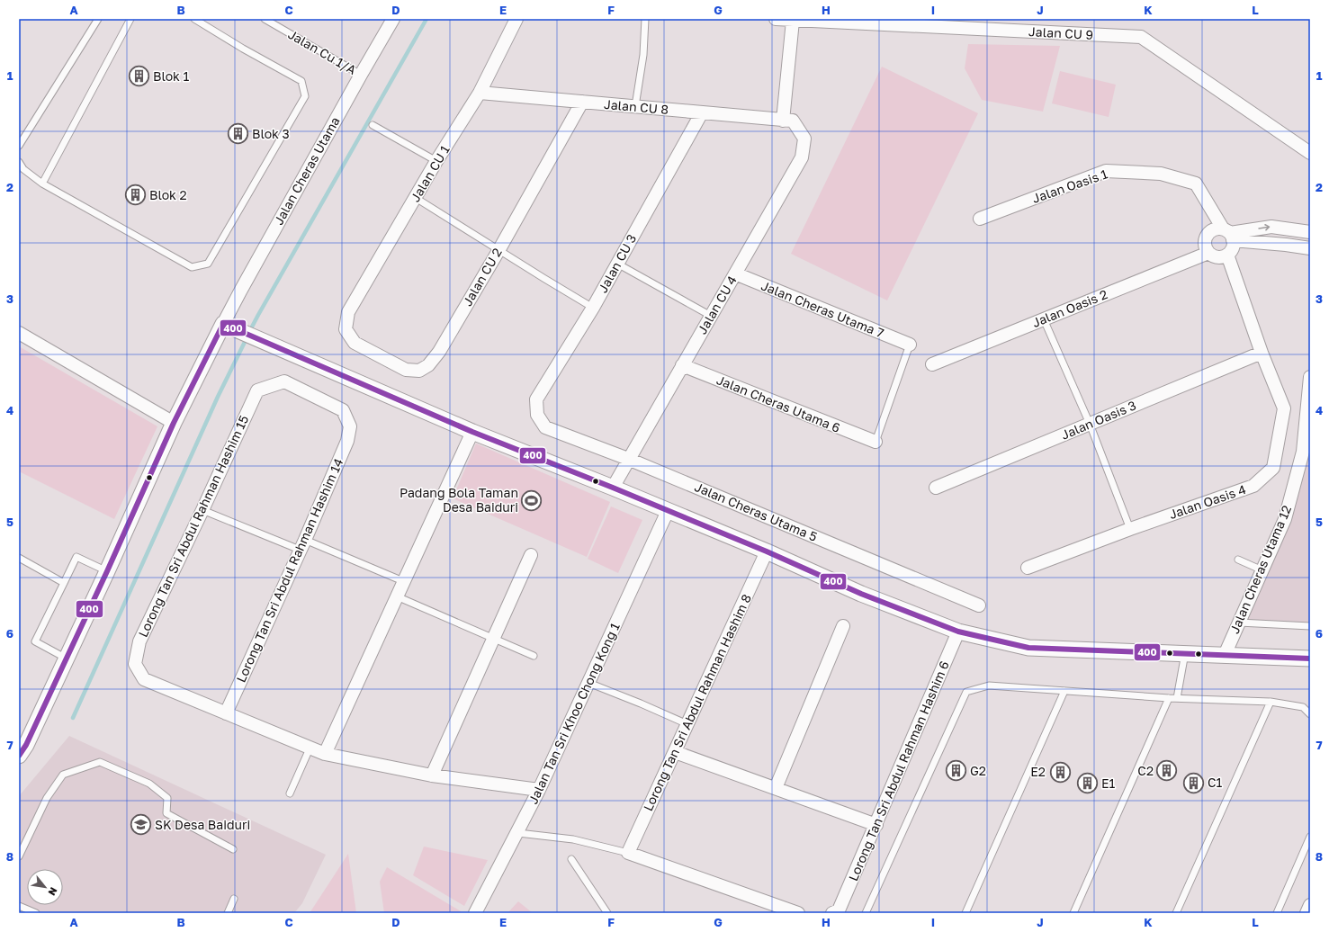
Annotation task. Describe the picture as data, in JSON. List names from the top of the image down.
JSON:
{
  "streets": {
    "street": [
      "Jalan CU 9",
      "Jalan CU 8",
      "Jalan Cheras Utama",
      "Jalan CU 1",
      "Jalan Oasis 1",
      "Jalan CU 3",
      "Jalan CU 2",
      "Jalan CU 4",
      "Jalan Oasis 2",
      "Jalan Cheras Utama 7",
      "Jalan Cheras Utama 6",
      "Jalan Oasis 3",
      "Jalan Oasis 4",
      "Jalan Cheras Utama 5",
      "Lorong Tan Sri Abdul Rahman Hashim 15",
      "Jalan Cheras Utama 12",
      "Lorong Tan Sri Abdul Rahman Hashim 14",
      "Lorong Tan Sri Abdul Rahman Hashim 8",
      "Jalan Tan Sri Khoo Chong Kong 1",
      "Lorong Tan Sri Abdul Rahman Hashim 6"
    ],
    "lane": ["Jalan Cu 1/A"]
  },
  "crossings": [
    ["Jalan Cu 1/A", "Jalan Cheras Utama"],
    ["Jalan CU 8", "Jalan CU 1"],
    ["Jalan CU 8", "Jalan CU 3"],
    ["Jalan CU 8", "Jalan CU 2"],
    ["Jalan CU 8", "Jalan CU 4"],
    ["Jalan CU 1", "Jalan CU 2"],
    ["Jalan Oasis 1", "Jalan Oasis 2"],
    ["Jalan Oasis 1", "Jalan Oasis 4"],
    ["Jalan CU 3", "Jalan Cheras Utama 5"],
    ["Jalan CU 4", "Jalan Cheras Utama 7"],
    ["Jalan CU 4", "Jalan Cheras Utama 6"],
    ["Jalan CU 4", "Jalan Cheras Utama 5"],
    ["Jalan Oasis 2", "Jalan Oasis 4"],
    ["Jalan Oasis 3", "Jalan Oasis 4"],
    ["Lorong Tan Sri Abdul Rahman Hashim 15", "Lorong Tan Sri Abdul Rahman Hashim 14"]
  ],
  "places": {
    "building": [
      "Blok 1",
      "Blok 3",
      "Blok 2",
      "G2",
      "C2",
      "E2",
      "C1",
      "E1"
    ],
    "sports": ["Padang Bola Taman Desa Baiduri"],
    "school or university": ["SK Desa Baiduri"]
  },
  "lines": ["transit line 400"],
  "north": "bottom right",
  "grid": {
    "columns": [
      "A",
      "B",
      "C",
      "D",
      "E",
      "F",
      "G",
      "H",
      "I",
      "J",
      "K",
      "L"
    ],
    "rows": [
      "1",
      "2",
      "3",
      "4",
      "5",
      "6",
      "7",
      "8"
    ]
  }
}
